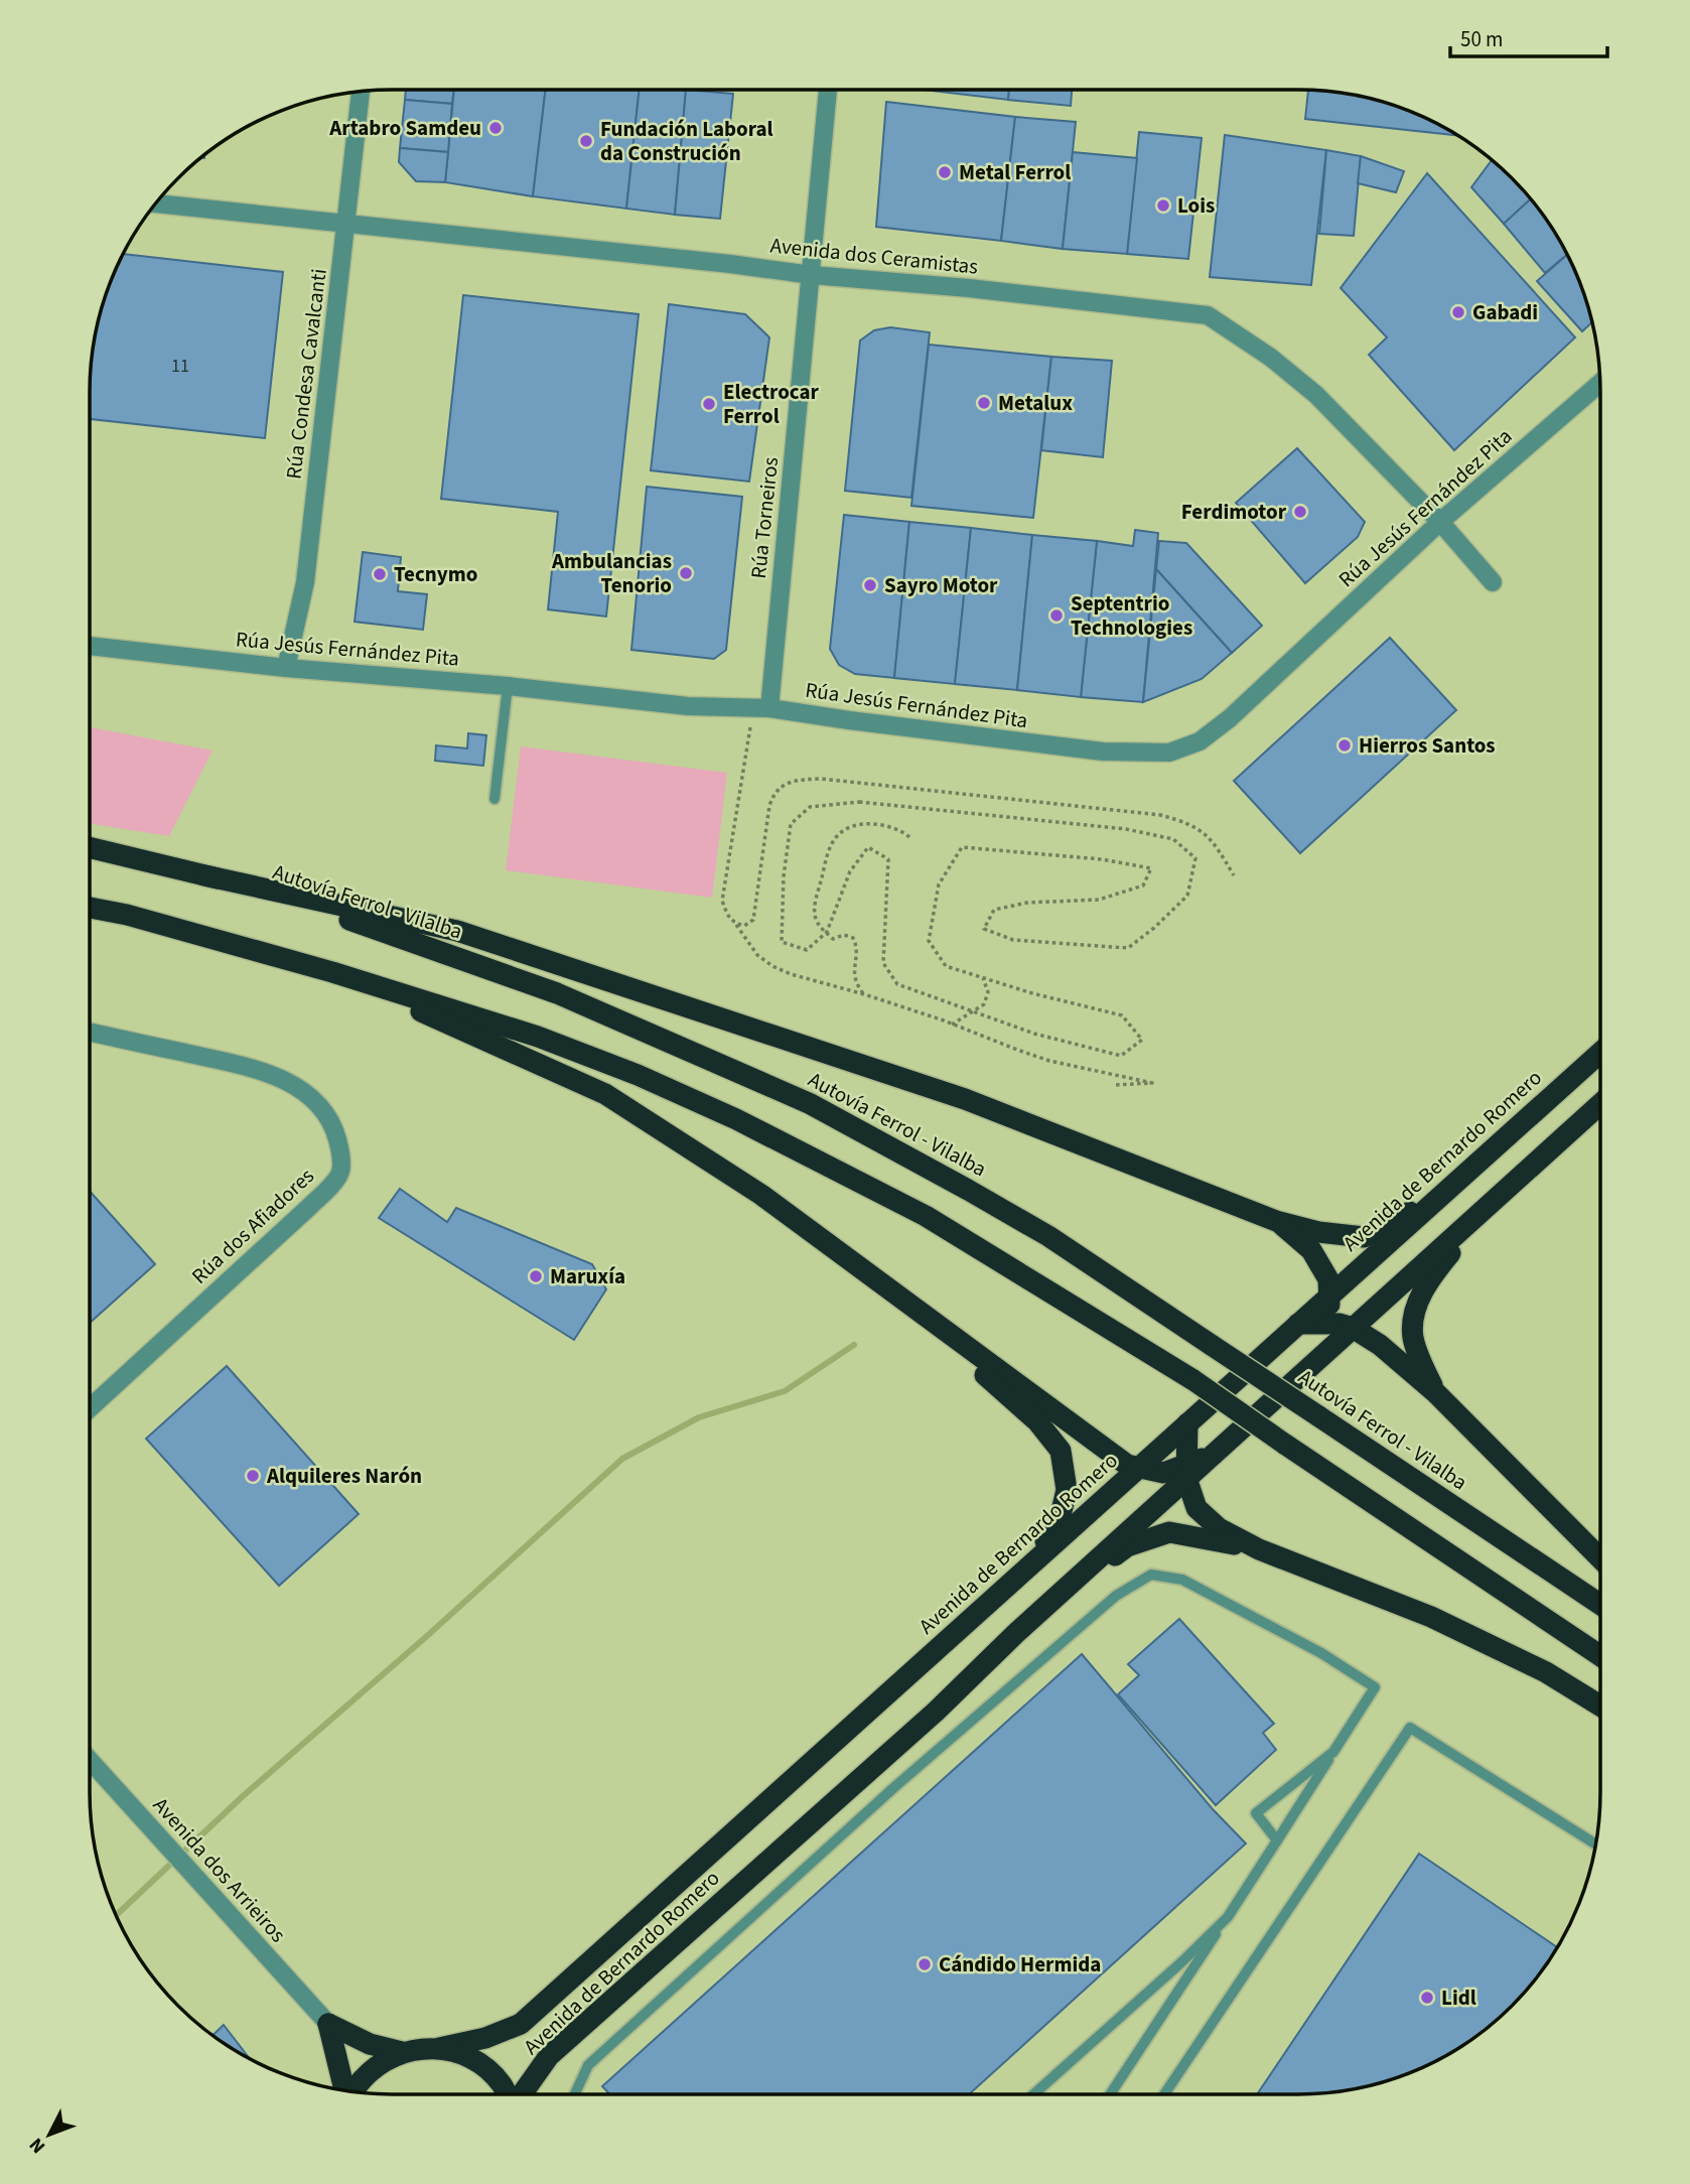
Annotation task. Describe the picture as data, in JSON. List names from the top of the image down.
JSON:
{
  "streets": {
    "highway": ["Autovía Ferrol - Vilalba", "Avenida de Bernardo Romero"],
    "street": [
      "Avenida dos Ceramistas",
      "Rúa Condesa Cavalcanti",
      "Rúa Jesús Fernández Pita",
      "Rúa Torneiros",
      "Rúa dos Afiadores",
      "Avenida dos Arrieiros"
    ]
  },
  "crossings": [
    ["Avenida dos Ceramistas", "Rúa Condesa Cavalcanti"],
    ["Avenida dos Ceramistas", "Rúa Jesús Fernández Pita"],
    ["Avenida dos Ceramistas", "Rúa Torneiros"],
    ["Rúa Condesa Cavalcanti", "Rúa Jesús Fernández Pita"],
    ["Rúa Jesús Fernández Pita", "Rúa Torneiros"]
  ],
  "places": [
    "Artabro Samdeu",
    "Fundación Laboral da Construción",
    "Metal Ferrol",
    "Lois",
    "Gabadi",
    "Metalux",
    "Electrocar Ferrol",
    "Ferdimotor",
    "Ambulancias Tenorio",
    "Tecnymo",
    "Sayro Motor",
    "Septentrio Technologies",
    "Hierros Santos",
    "Maruxía",
    "Alquileres Narón",
    "Cándido Hermida",
    "Lidl"
  ],
  "house_numbers": ["11"],
  "scale_bar": "50 m",
  "north": "bottom left"
}
